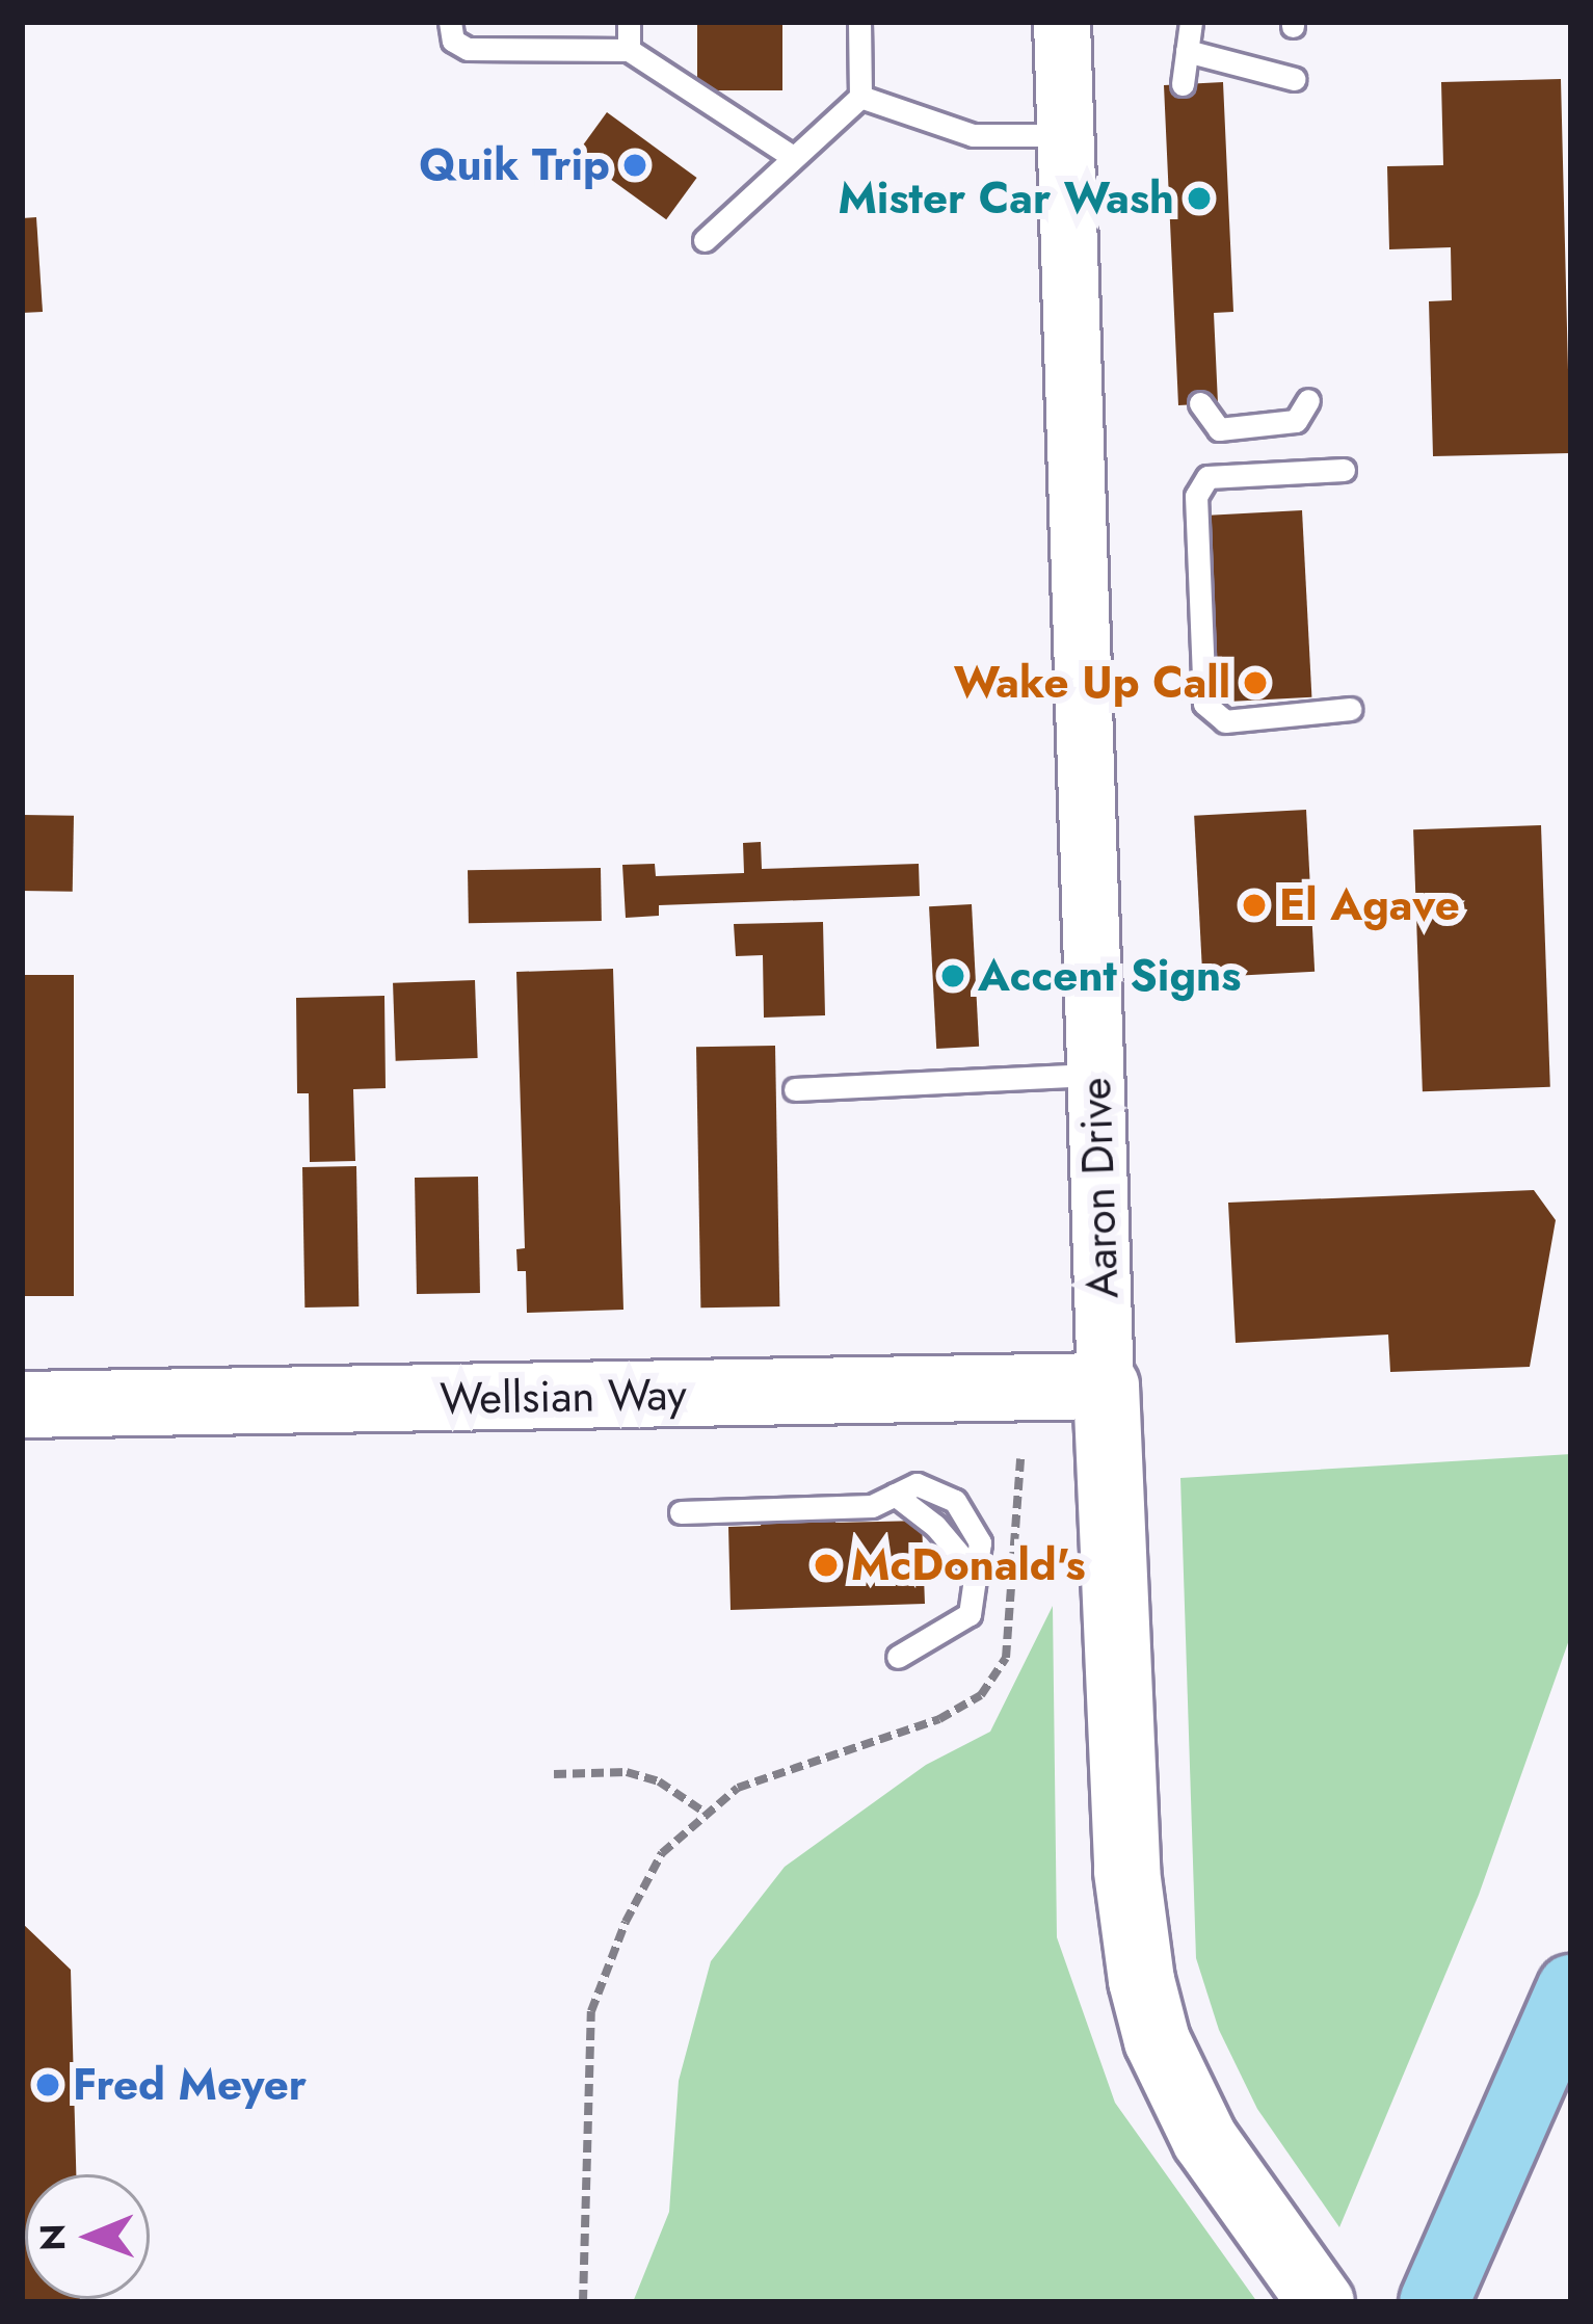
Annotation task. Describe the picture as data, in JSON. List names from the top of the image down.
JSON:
{
  "streets": {
    "main road": ["Aaron Drive", "Wellsian Way"]
  },
  "crossings": [
    ["Aaron Drive", "Wellsian Way"]
  ],
  "places": [
    "Quik Trip",
    "Mister Car Wash",
    "Wake Up Call",
    "El Agave",
    "Accent Signs",
    "McDonald's",
    "Fred Meyer"
  ],
  "north": "left"
}
